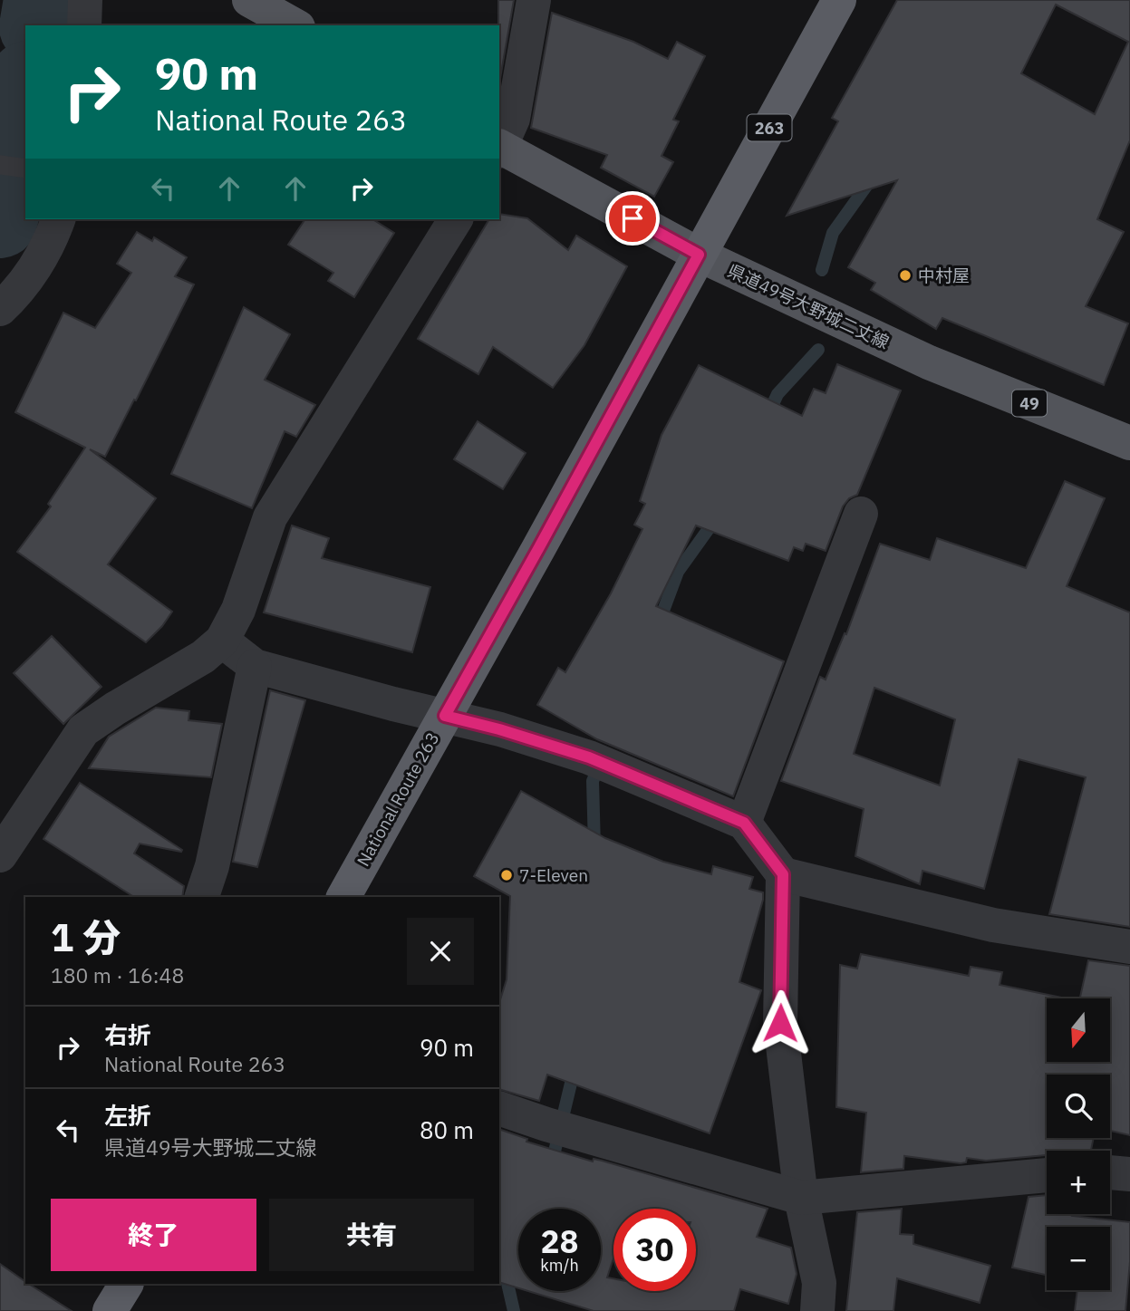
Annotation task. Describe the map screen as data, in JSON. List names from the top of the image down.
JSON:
{
  "streets": {
    "highway": ["263", "National Route 263"],
    "main road": ["県道49号大野城二丈線", "49"]
  },
  "crossings": [
    ["県道49号大野城二丈線", "National Route 263"]
  ],
  "places": ["中村屋", "7-Eleven"],
  "north": "bottom",
  "page": {
    "turn": ["90 m", "National Route 263"],
    "heading": ["1 分", "180 m · 16:48"],
    "map_buttons": ["+", "−"],
    "list": [
      {
        "name": "右折",
        "note": "National Route 263",
        "value": "90 m"
      },
      {
        "name": "左折",
        "note": "県道49号大野城二丈線",
        "value": "80 m"
      }
    ],
    "buttons": ["終了", "共有"],
    "speed": "28 km/h",
    "limit": "30"
  }
}
